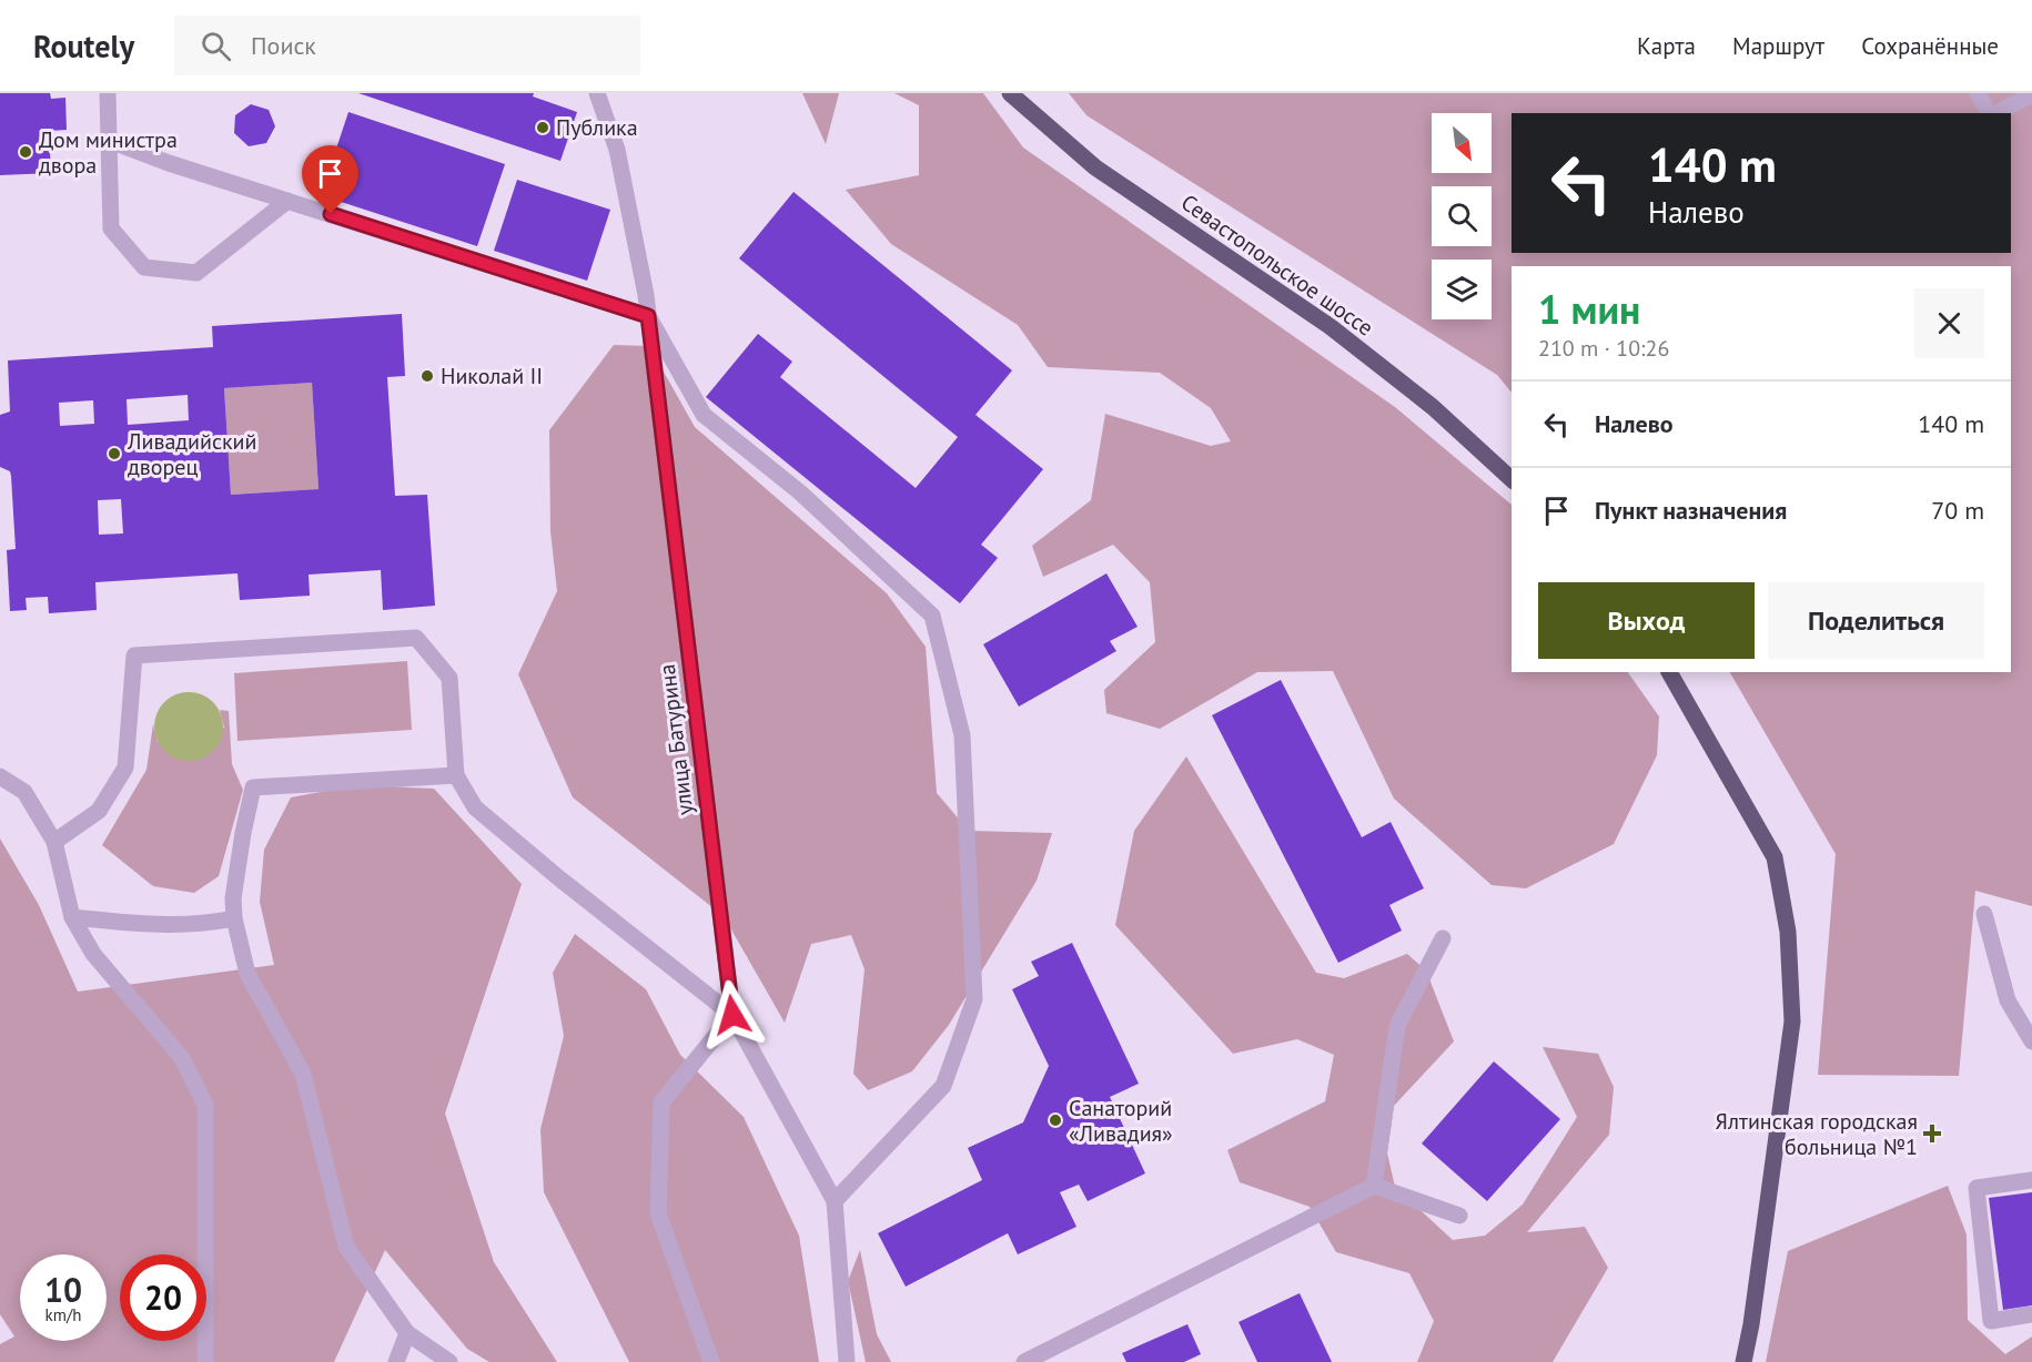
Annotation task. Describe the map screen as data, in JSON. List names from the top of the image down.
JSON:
{
  "streets": {
    "main road": ["Севастопольское шоссе"],
    "street": ["улица Батурина"]
  },
  "places": {
    "other": [
      "Публика",
      "Дом министра двора",
      "Николай II",
      "Ливадийский дворец",
      "Санаторий «Ливадия»"
    ],
    "health": ["Ялтинская городская больница №1"]
  },
  "north": "bottom right",
  "page": {
    "header": "Routely",
    "search": "Поиск",
    "nav": ["Карта", "Маршрут", "Сохранённые"],
    "turn": ["140 m", "Налево"],
    "heading": ["1 мин", "210 m · 10:26"],
    "list": [
      {
        "name": "Налево",
        "value": "140 m"
      },
      {
        "name": "Пункт назначения",
        "value": "70 m"
      }
    ],
    "buttons": ["Выход", "Поделиться"],
    "speed": "10 km/h",
    "limit": "20"
  }
}
